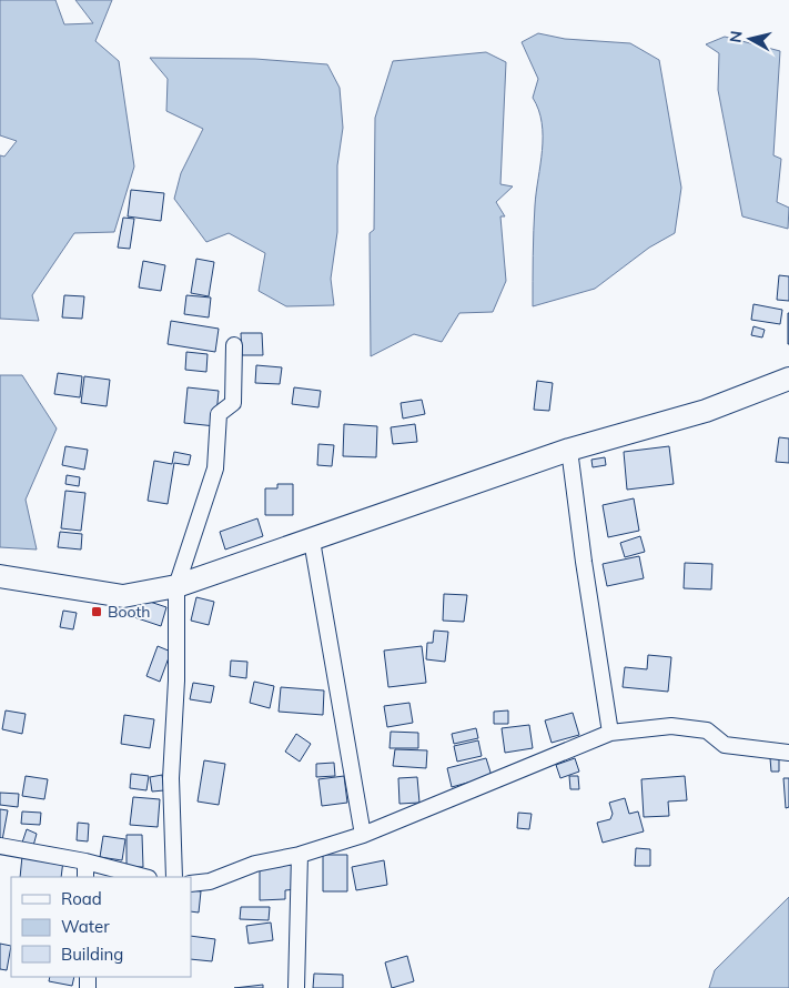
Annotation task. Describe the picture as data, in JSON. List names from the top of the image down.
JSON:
{
  "places": {
    "transit": ["Booth"]
  },
  "legend": ["Road", "Water", "Building"],
  "north": "left"
}
